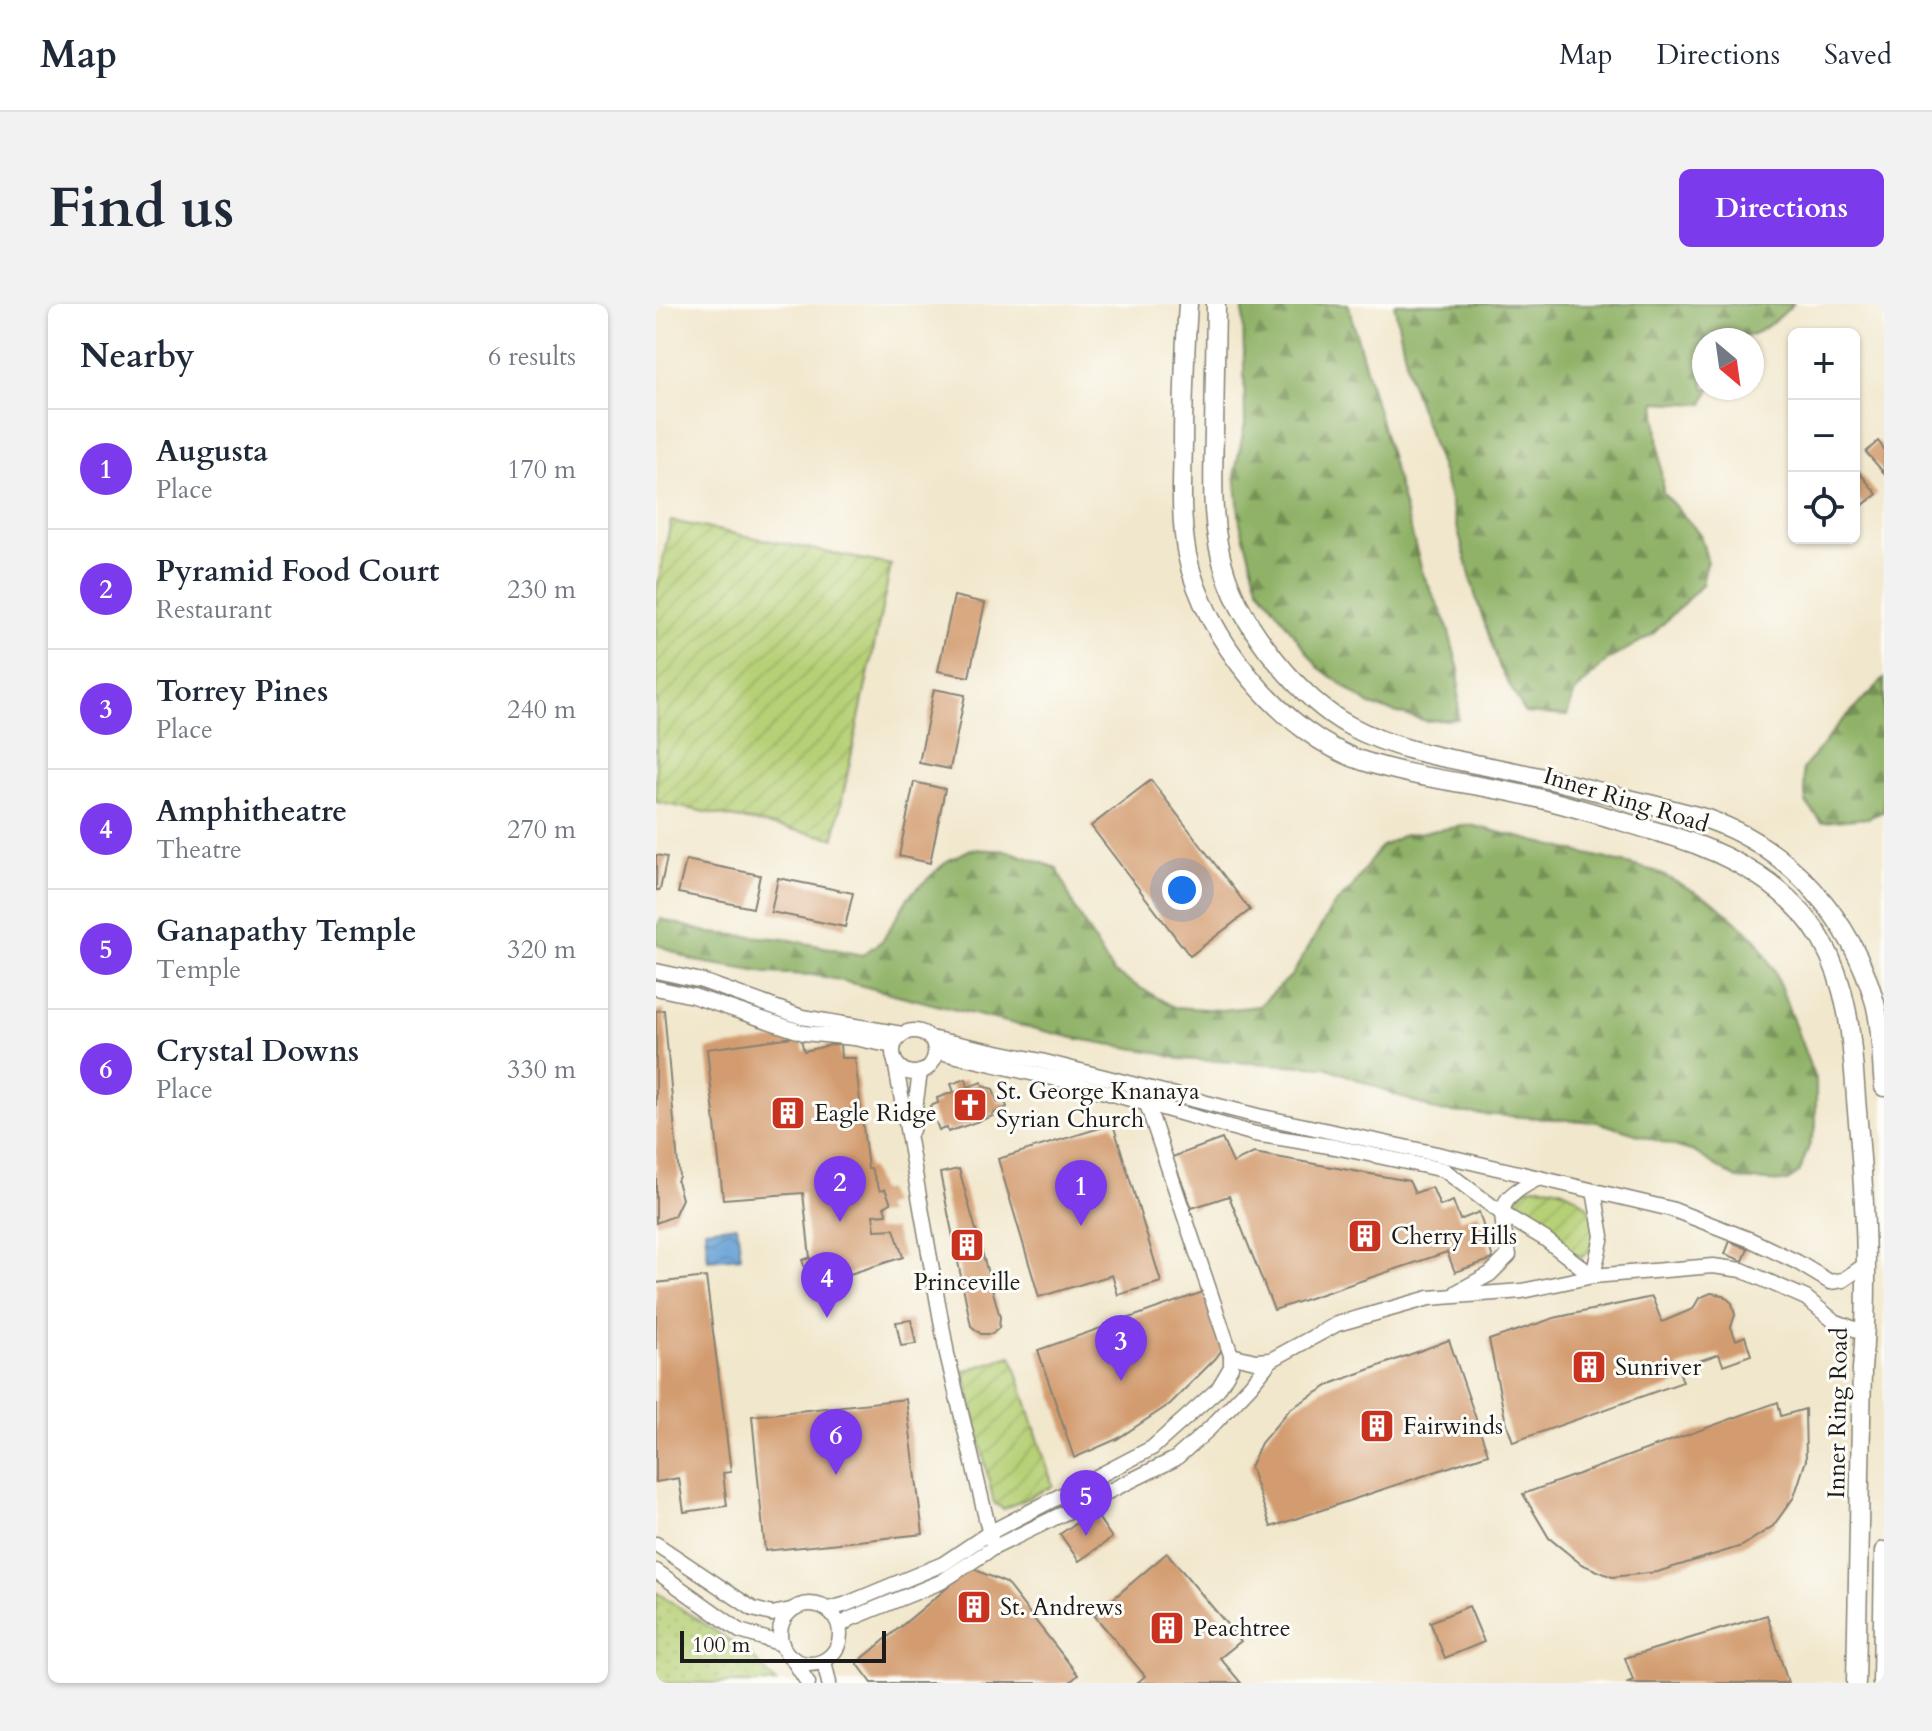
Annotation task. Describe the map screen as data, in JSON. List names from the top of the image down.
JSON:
{
  "streets": {
    "main road": ["Inner Ring Road"]
  },
  "places": {
    "church": ["St. George Knanaya Syrian Church"],
    "building": [
      "Eagle Ridge",
      "Cherry Hills",
      "Princeville",
      "Sunriver",
      "Fairwinds",
      "St. Andrews",
      "Peachtree"
    ]
  },
  "scale_bar": "100 m",
  "north": "bottom right",
  "page": {
    "header": "Map",
    "nav": ["Map", "Directions", "Saved"],
    "buttons": "Directions",
    "title": "Find us",
    "heading": ["Nearby", "6 results"],
    "map_buttons": ["+", "−"],
    "list": [
      {
        "mark": "1",
        "name": "Augusta",
        "note": "Place",
        "value": "170 m"
      },
      {
        "mark": "2",
        "name": "Pyramid Food Court",
        "note": "Restaurant",
        "value": "230 m"
      },
      {
        "mark": "3",
        "name": "Torrey Pines",
        "note": "Place",
        "value": "240 m"
      },
      {
        "mark": "4",
        "name": "Amphitheatre",
        "note": "Theatre",
        "value": "270 m"
      },
      {
        "mark": "5",
        "name": "Ganapathy Temple",
        "note": "Temple",
        "value": "320 m"
      },
      {
        "mark": "6",
        "name": "Crystal Downs",
        "note": "Place",
        "value": "330 m"
      }
    ],
    "pins": [
      "2",
      "1",
      "4",
      "3",
      "6",
      "5"
    ],
    "scale": "100 m"
  }
}
